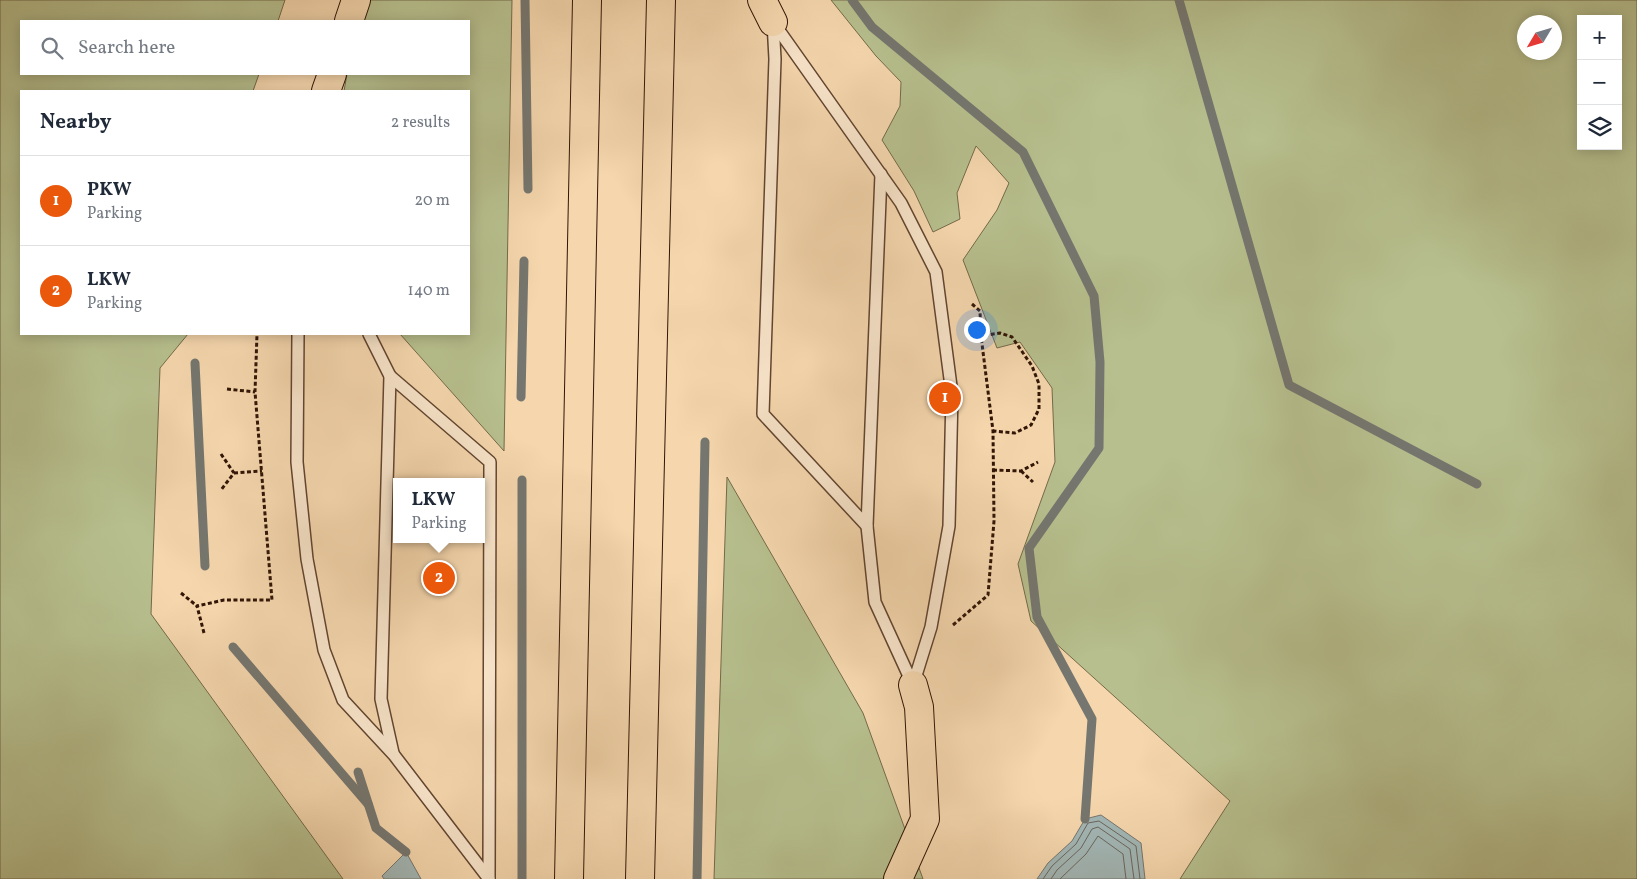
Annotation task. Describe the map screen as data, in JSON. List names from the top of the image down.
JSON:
{
  "north": "bottom left",
  "page": {
    "map_buttons": ["+", "−"],
    "search": "Search here",
    "heading": ["Nearby", "2 results"],
    "list": [
      {
        "mark": "1",
        "name": "PKW",
        "note": "Parking",
        "value": "20 m"
      },
      {
        "mark": "2",
        "name": "LKW",
        "note": "Parking",
        "value": "140 m"
      }
    ],
    "pins": ["1", "2"],
    "popup": ["LKW", "Parking"]
  }
}
